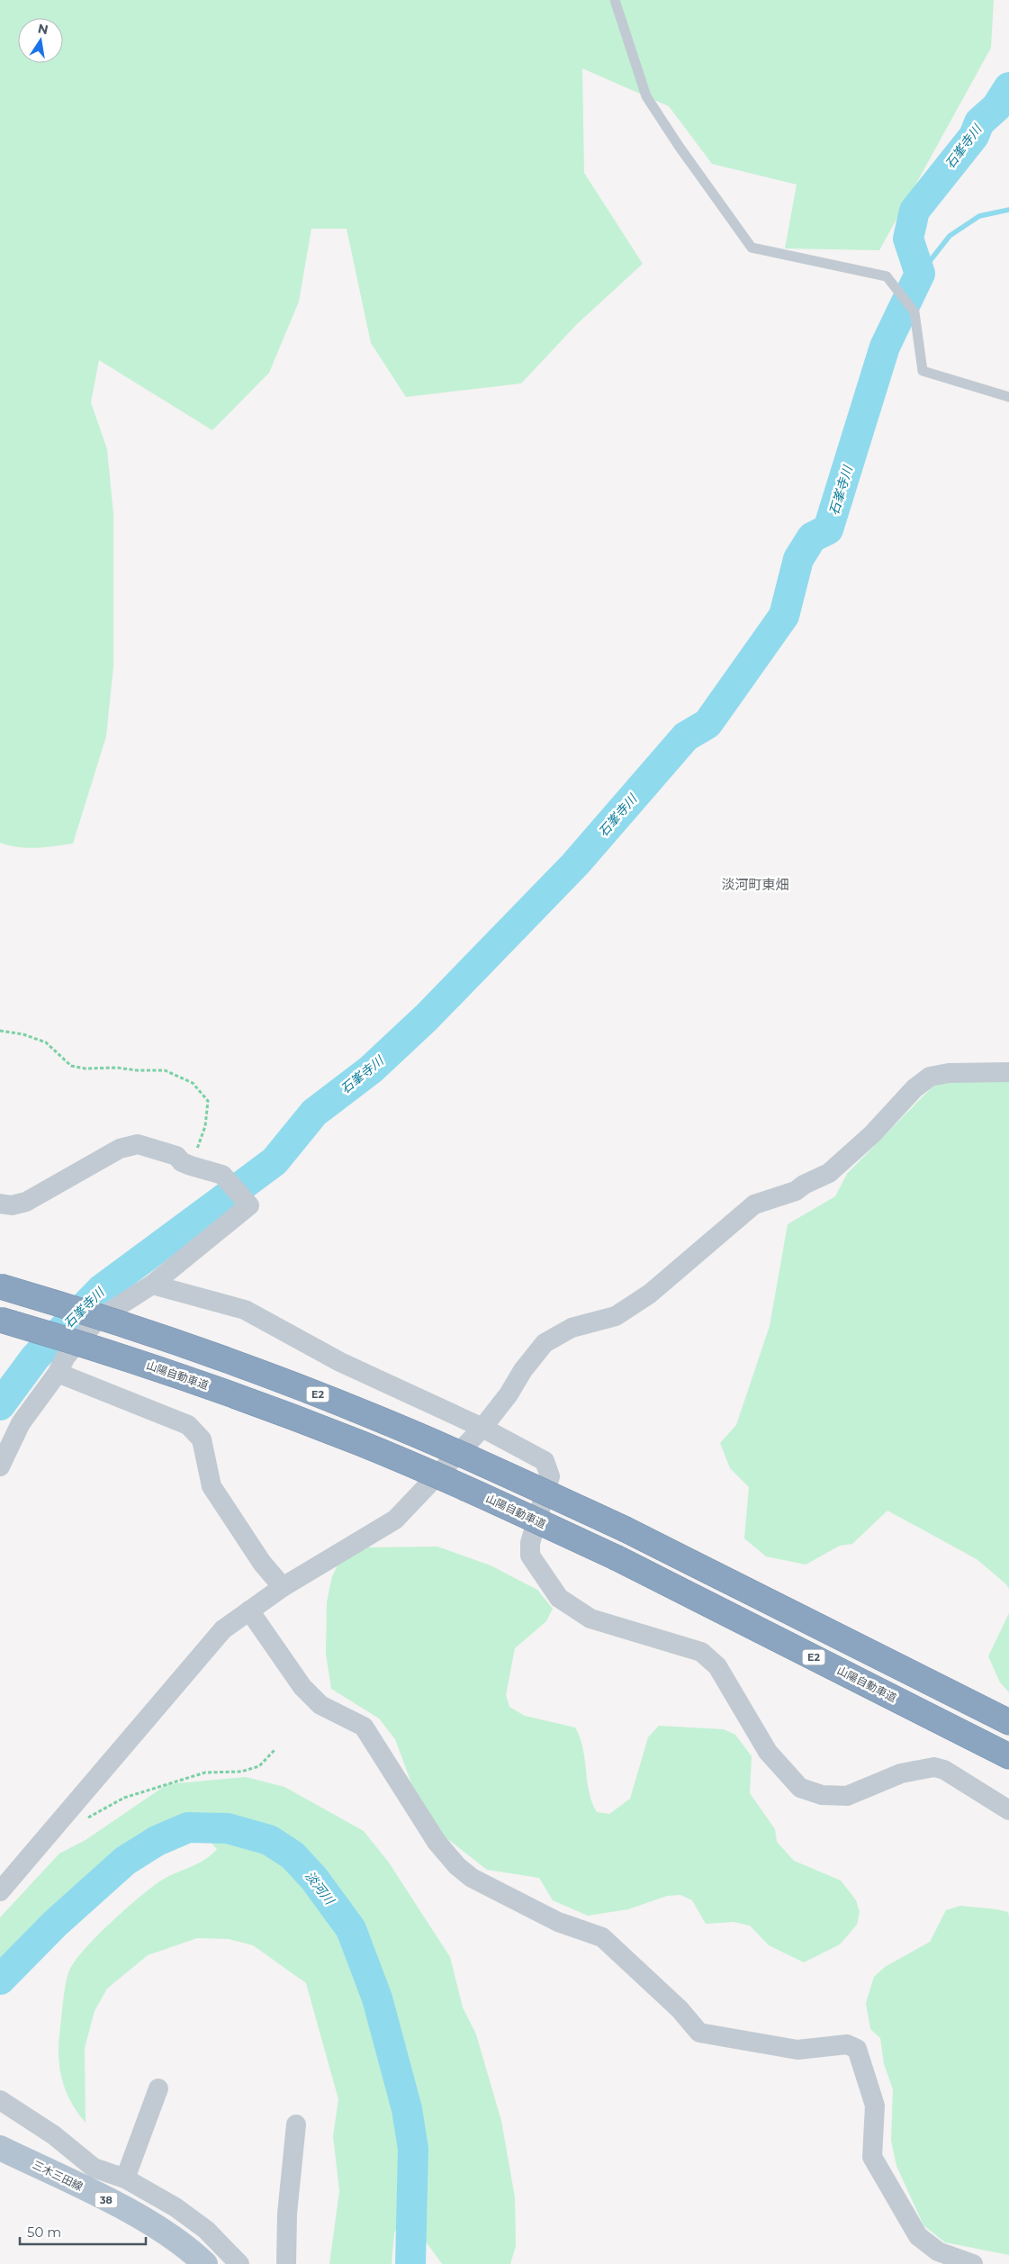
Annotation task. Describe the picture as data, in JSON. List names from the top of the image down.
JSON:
{
  "streets": {
    "highway": ["山陽自動車道", "E2"],
    "main road": ["三木三田線", "38"]
  },
  "districts": ["淡河町東畑"],
  "water": ["石峯寺川", "淡河川"],
  "scale_bar": "50 m",
  "north": "top"
}
